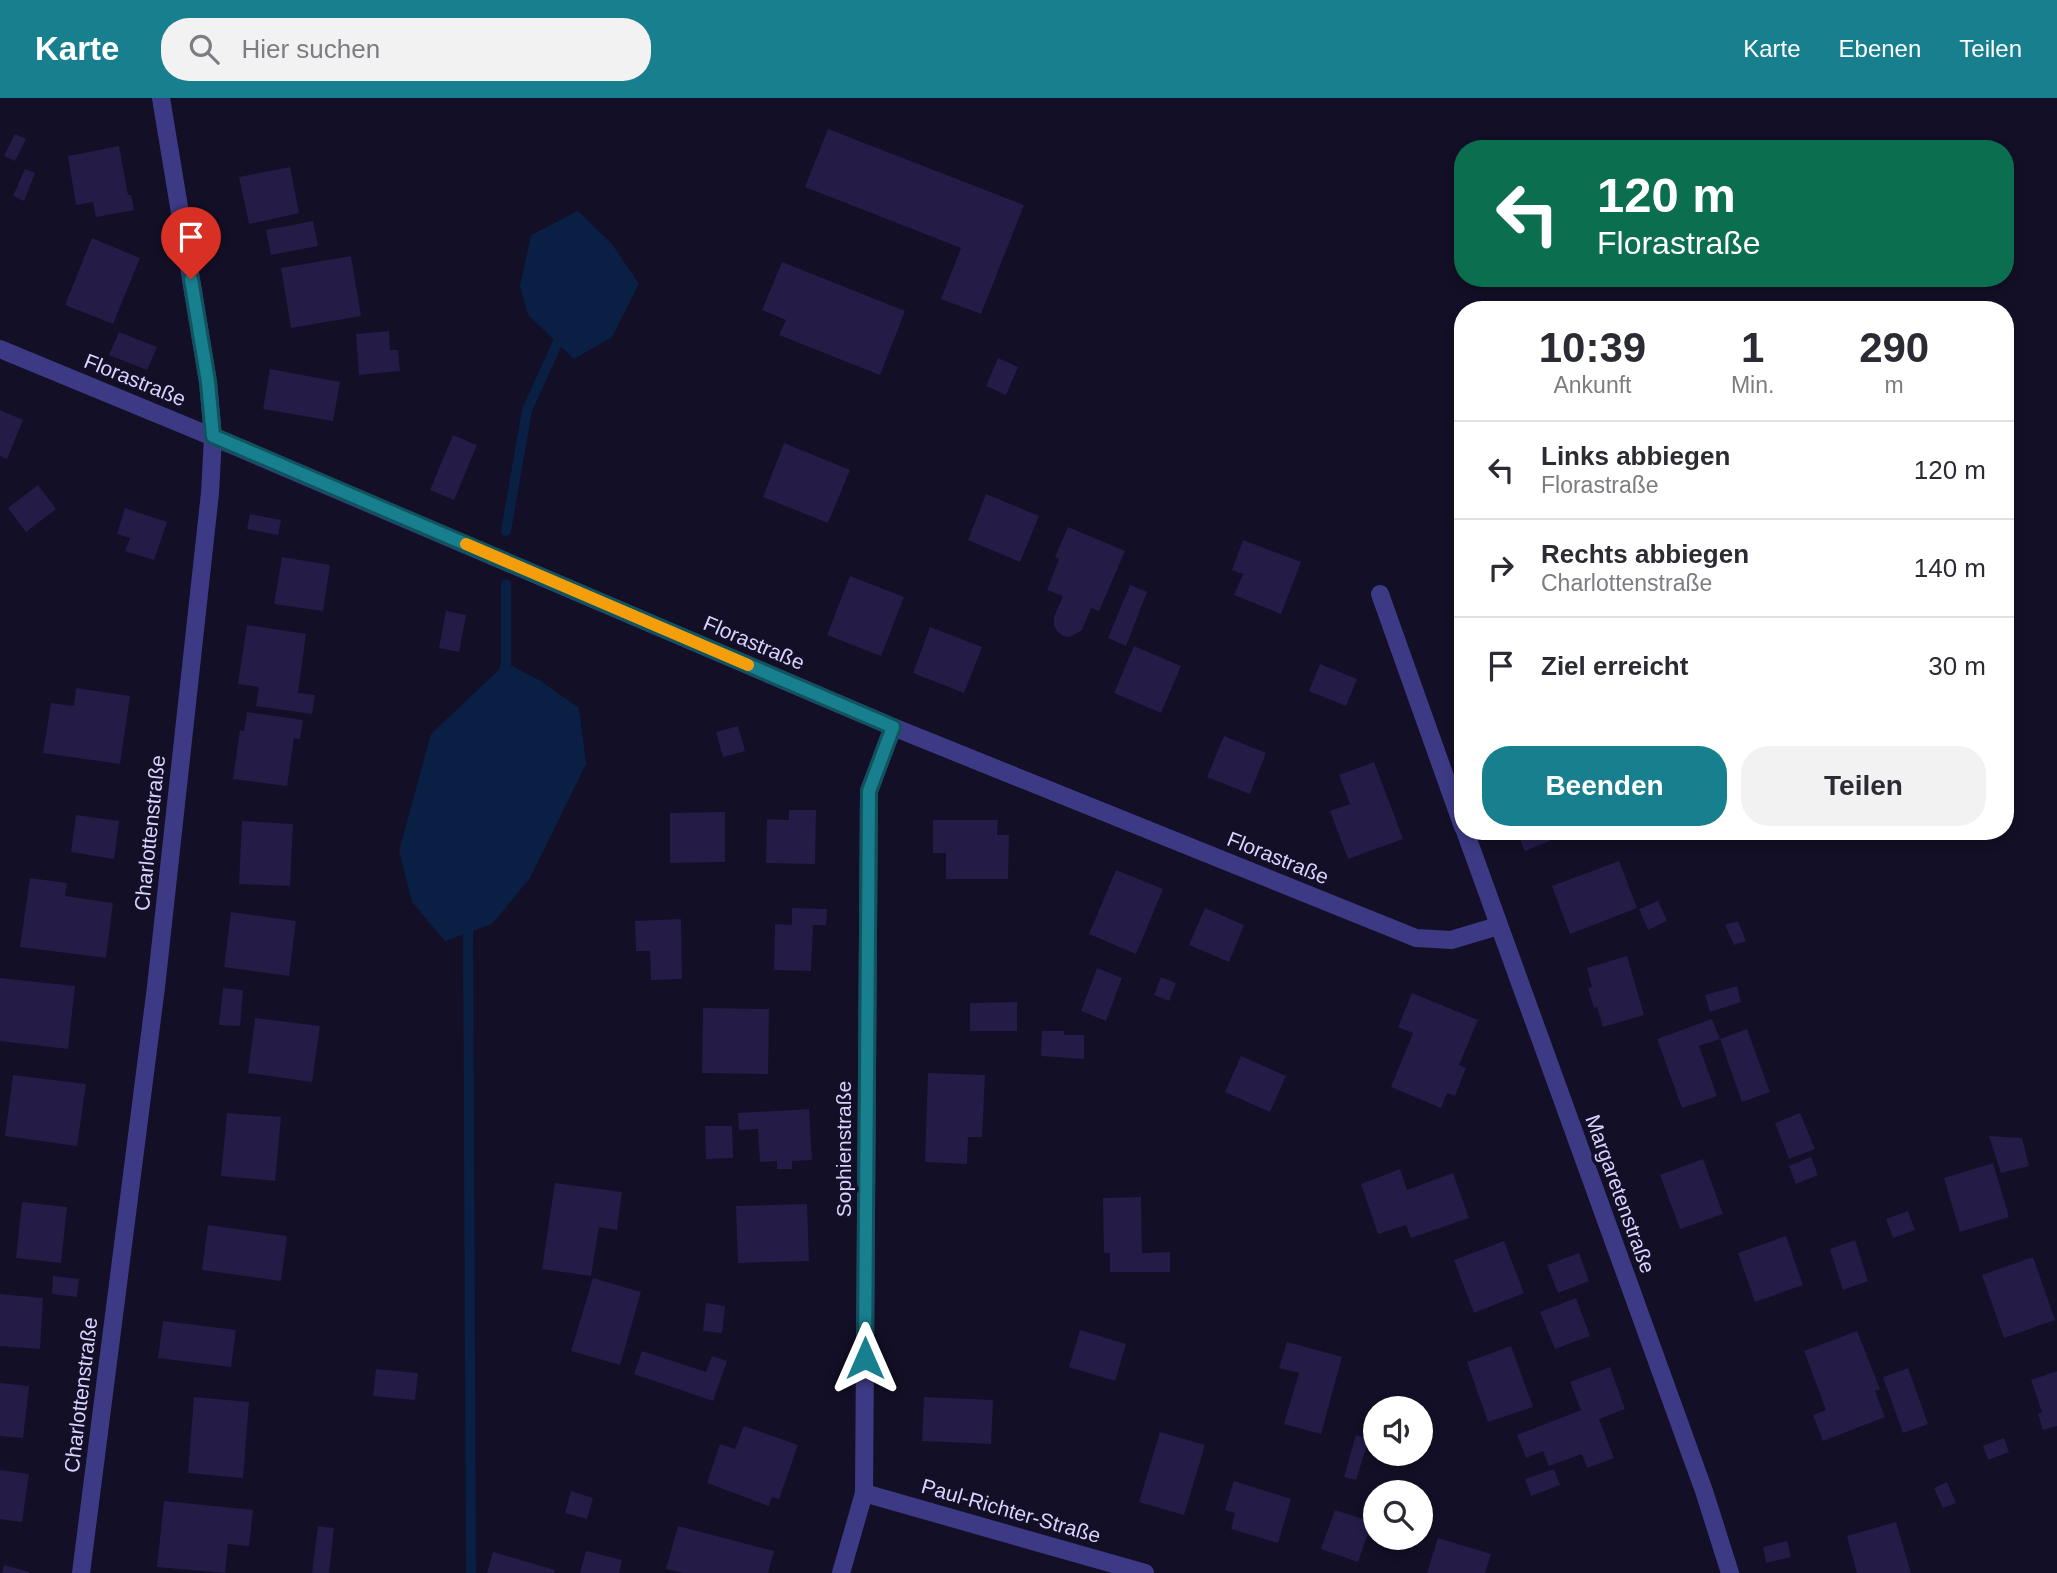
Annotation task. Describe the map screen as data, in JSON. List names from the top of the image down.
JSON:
{
  "streets": {
    "street": [
      "Florastraße",
      "Charlottenstraße",
      "Sophienstraße",
      "Margaretenstraße",
      "Paul-Richter-Straße"
    ]
  },
  "crossings": [
    ["Florastraße", "Charlottenstraße"],
    ["Florastraße", "Sophienstraße"],
    ["Florastraße", "Margaretenstraße"],
    ["Sophienstraße", "Paul-Richter-Straße"]
  ],
  "page": {
    "header": "Karte",
    "search": "Hier suchen",
    "nav": ["Karte", "Ebenen", "Teilen"],
    "turn": ["120 m", "Florastraße"],
    "eta": [
      "10:39",
      "Ankunft",
      "1",
      "Min.",
      "290",
      "m"
    ],
    "list": [
      {
        "name": "Links abbiegen",
        "note": "Florastraße",
        "value": "120 m"
      },
      {
        "name": "Rechts abbiegen",
        "note": "Charlottenstraße",
        "value": "140 m"
      },
      {
        "name": "Ziel erreicht",
        "value": "30 m"
      }
    ],
    "buttons": ["Beenden", "Teilen"]
  }
}
